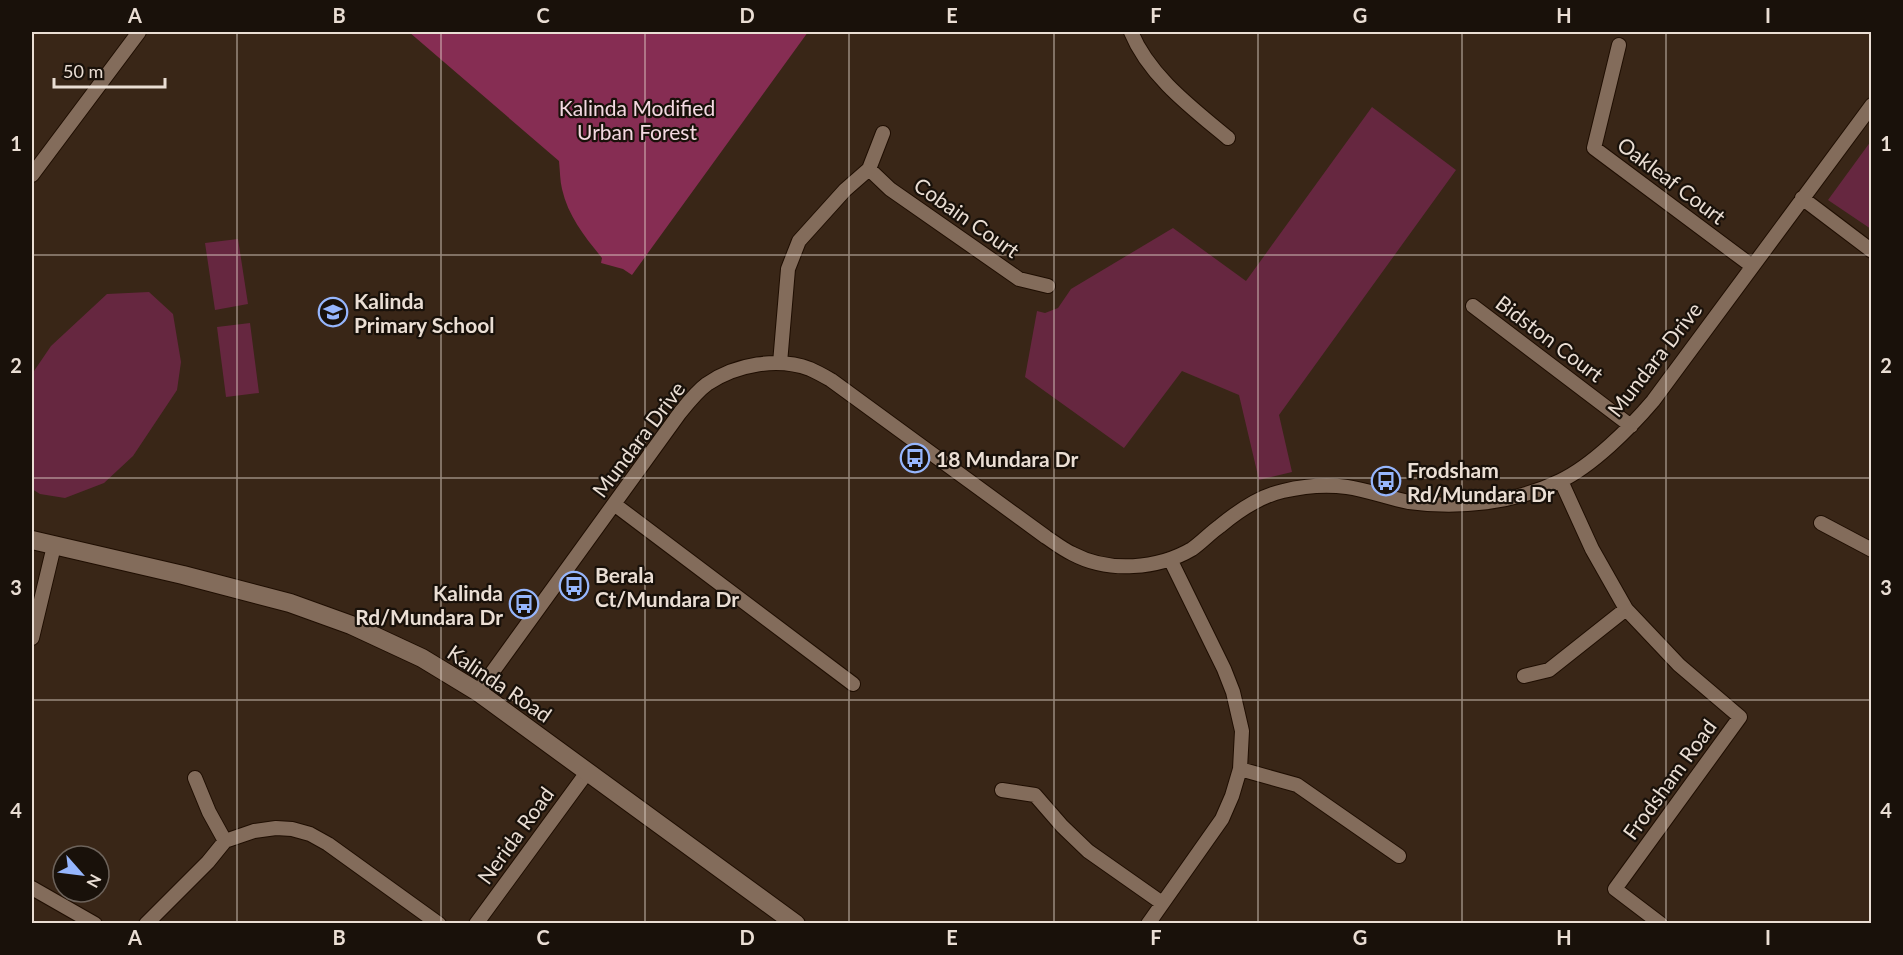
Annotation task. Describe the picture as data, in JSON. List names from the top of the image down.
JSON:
{
  "streets": {
    "street": [
      "Oakleaf Court",
      "Cobain Court",
      "Bidston Court",
      "Mundara Drive",
      "Kalinda Road",
      "Frodsham Road",
      "Nerida Road"
    ]
  },
  "crossings": [
    ["Oakleaf Court", "Mundara Drive"],
    ["Bidston Court", "Mundara Drive"],
    ["Mundara Drive", "Kalinda Road"],
    ["Mundara Drive", "Frodsham Road"],
    ["Kalinda Road", "Nerida Road"]
  ],
  "parks": ["Kalinda Modified Urban Forest"],
  "places": {
    "school or university": ["Kalinda Primary School"],
    "bus stop": [
      "18 Mundara Dr",
      "Frodsham Rd/Mundara Dr",
      "Berala Ct/Mundara Dr",
      "Kalinda Rd/Mundara Dr"
    ]
  },
  "scale_bar": "50 m",
  "north": "bottom right",
  "grid": {
    "columns": [
      "A",
      "B",
      "C",
      "D",
      "E",
      "F",
      "G",
      "H",
      "I"
    ],
    "rows": [
      "1",
      "2",
      "3",
      "4"
    ]
  }
}
